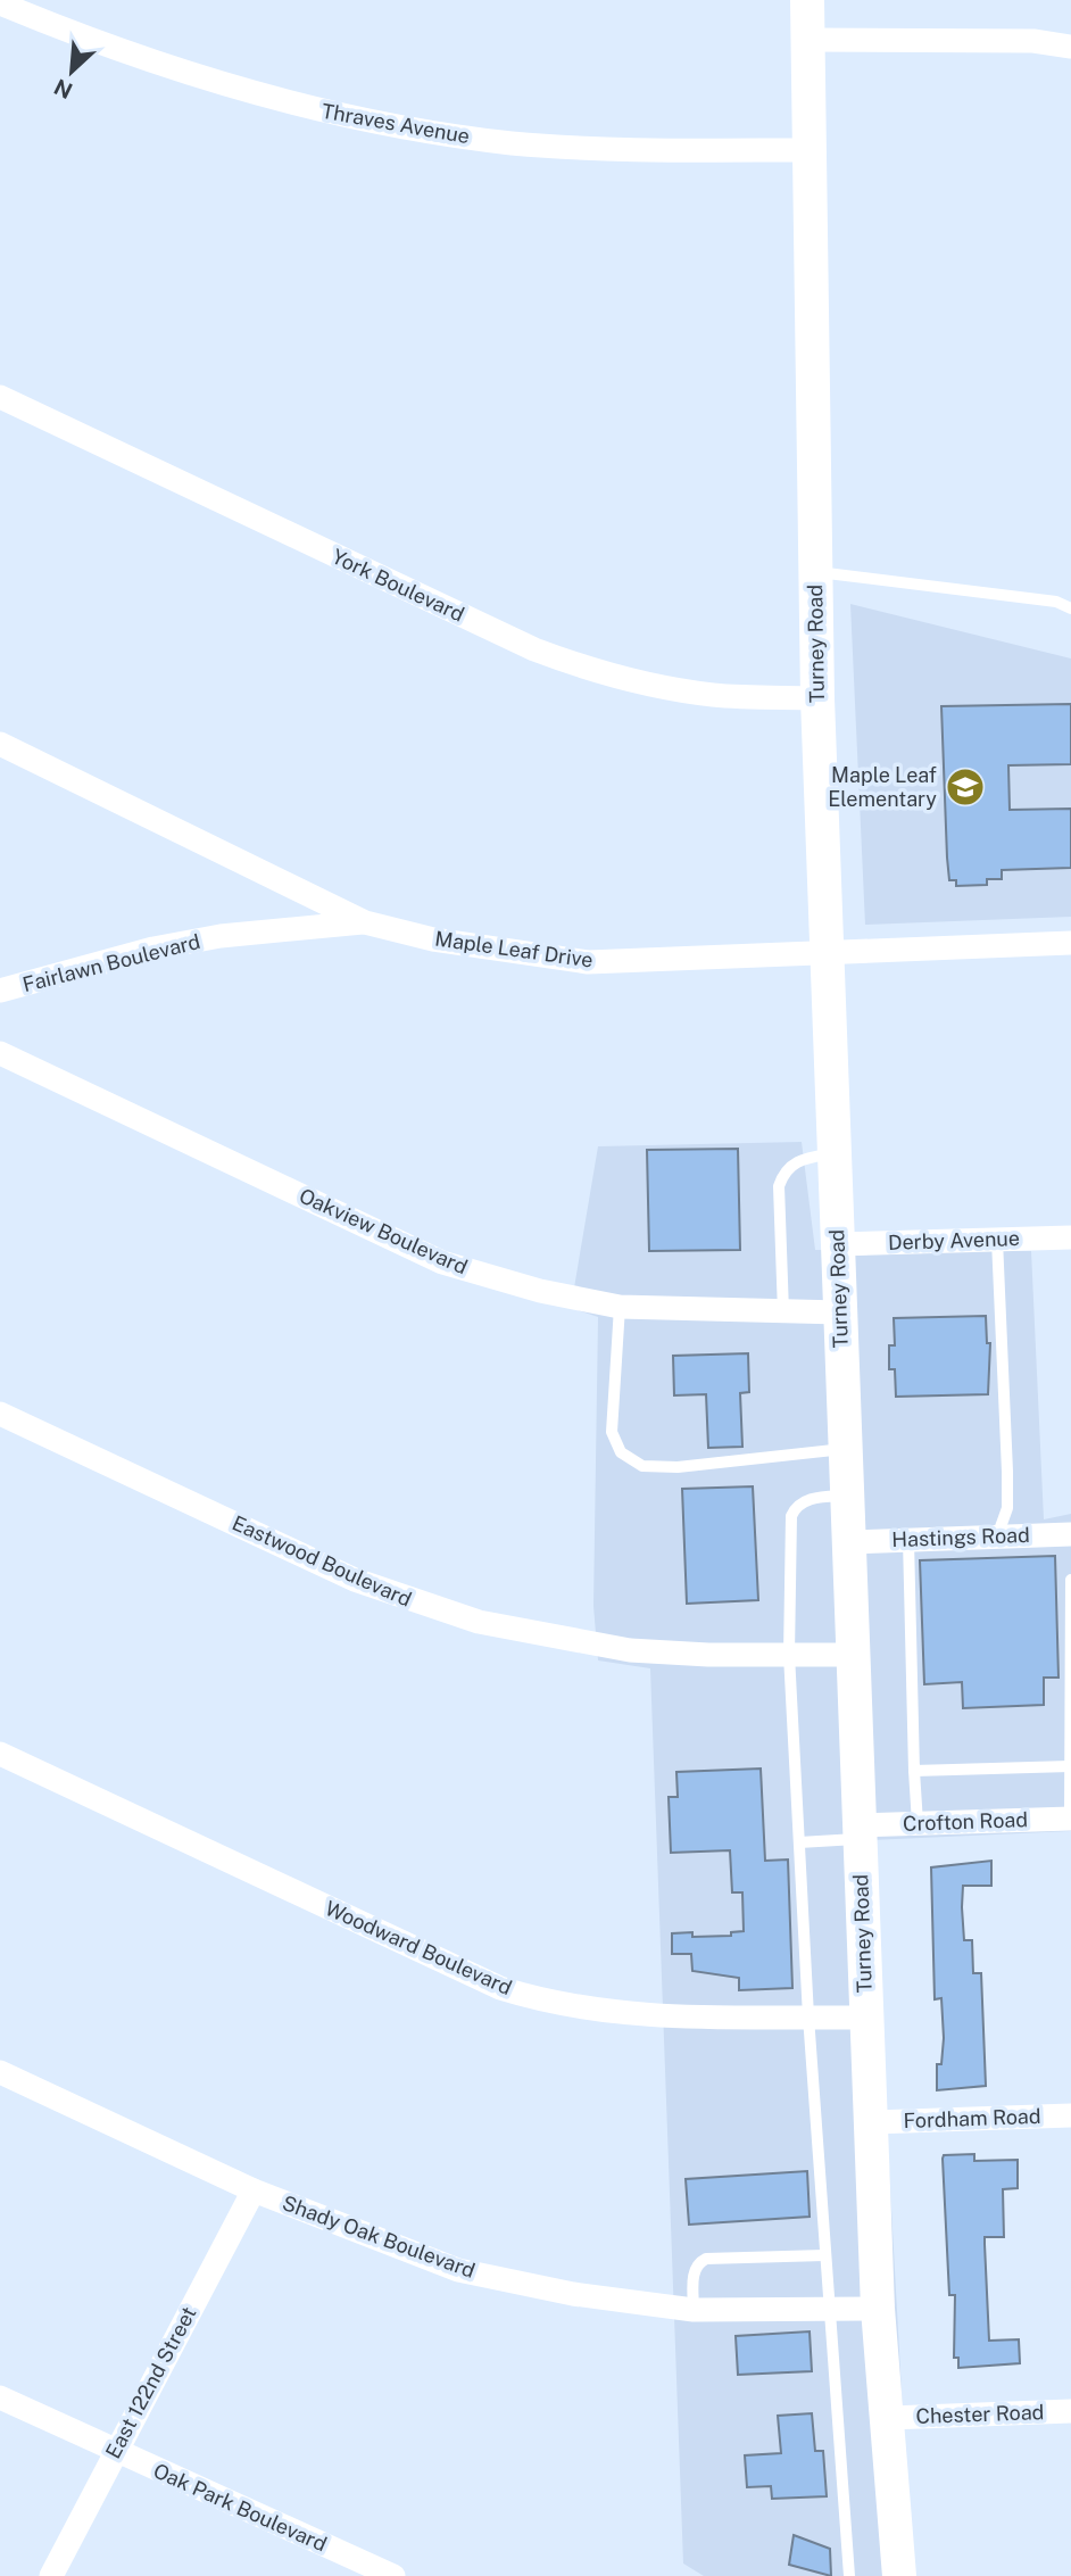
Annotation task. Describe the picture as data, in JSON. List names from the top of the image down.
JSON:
{
  "streets": {
    "main road": ["Turney Road"],
    "street": [
      "Thraves Avenue",
      "York Boulevard",
      "Maple Leaf Drive",
      "Fairlawn Boulevard",
      "Oakview Boulevard",
      "Derby Avenue",
      "Hastings Road",
      "Eastwood Boulevard",
      "Crofton Road",
      "Woodward Boulevard",
      "Fordham Road",
      "Shady Oak Boulevard",
      "East 122nd Street",
      "Chester Road",
      "Oak Park Boulevard"
    ]
  },
  "crossings": [
    ["Thraves Avenue", "Turney Road"],
    ["York Boulevard", "Turney Road"],
    ["Turney Road", "Maple Leaf Drive"],
    ["Turney Road", "Oakview Boulevard"],
    ["Turney Road", "Derby Avenue"],
    ["Turney Road", "Hastings Road"],
    ["Turney Road", "Eastwood Boulevard"],
    ["Turney Road", "Crofton Road"],
    ["Turney Road", "Woodward Boulevard"],
    ["Turney Road", "Fordham Road"],
    ["Turney Road", "Shady Oak Boulevard"],
    ["Turney Road", "Chester Road"],
    ["Maple Leaf Drive", "Fairlawn Boulevard"],
    ["Shady Oak Boulevard", "East 122nd Street"],
    ["East 122nd Street", "Oak Park Boulevard"]
  ],
  "places": {
    "school or university": ["Maple Leaf Elementary"]
  },
  "north": "bottom left"
}
